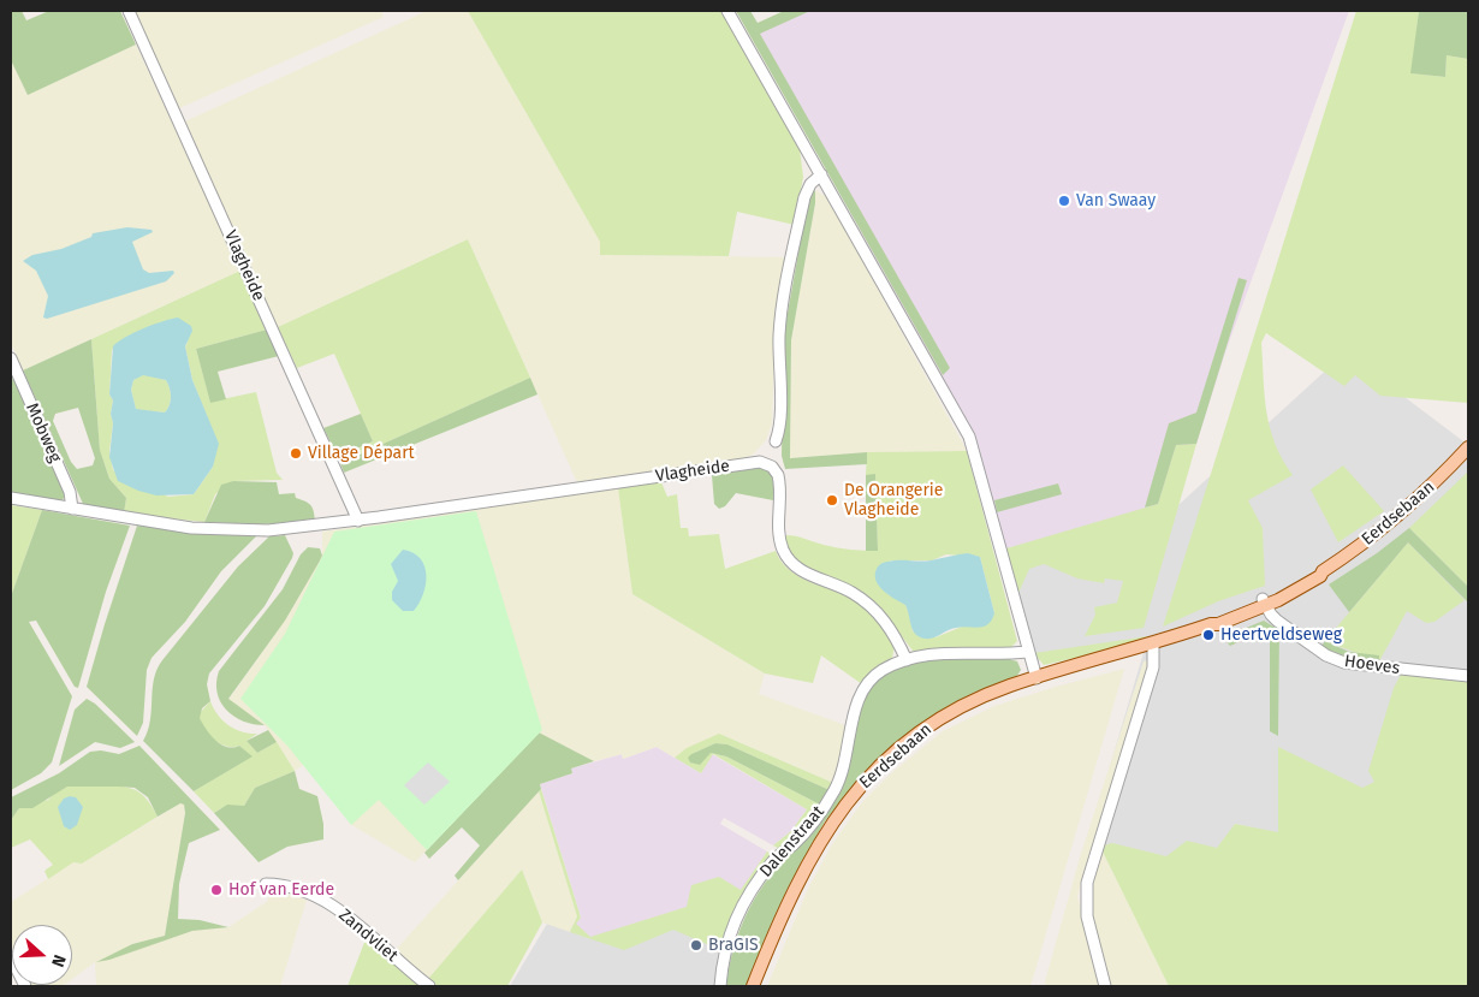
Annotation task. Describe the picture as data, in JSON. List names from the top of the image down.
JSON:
{
  "streets": {
    "main road": ["Eerdsebaan"],
    "street": [
      "Vlagheide",
      "Mobweg",
      "Hoeves",
      "Dalenstraat",
      "Zandvliet"
    ]
  },
  "crossings": [
    ["Vlagheide", "Mobweg"],
    ["Vlagheide", "Dalenstraat"],
    ["Eerdsebaan", "Hoeves"]
  ],
  "places": [
    "Van Swaay",
    "Village Départ",
    "De Orangerie Vlagheide",
    "Heertveldseweg",
    "Hof van Eerde",
    "BraGIS"
  ],
  "north": "right"
}
